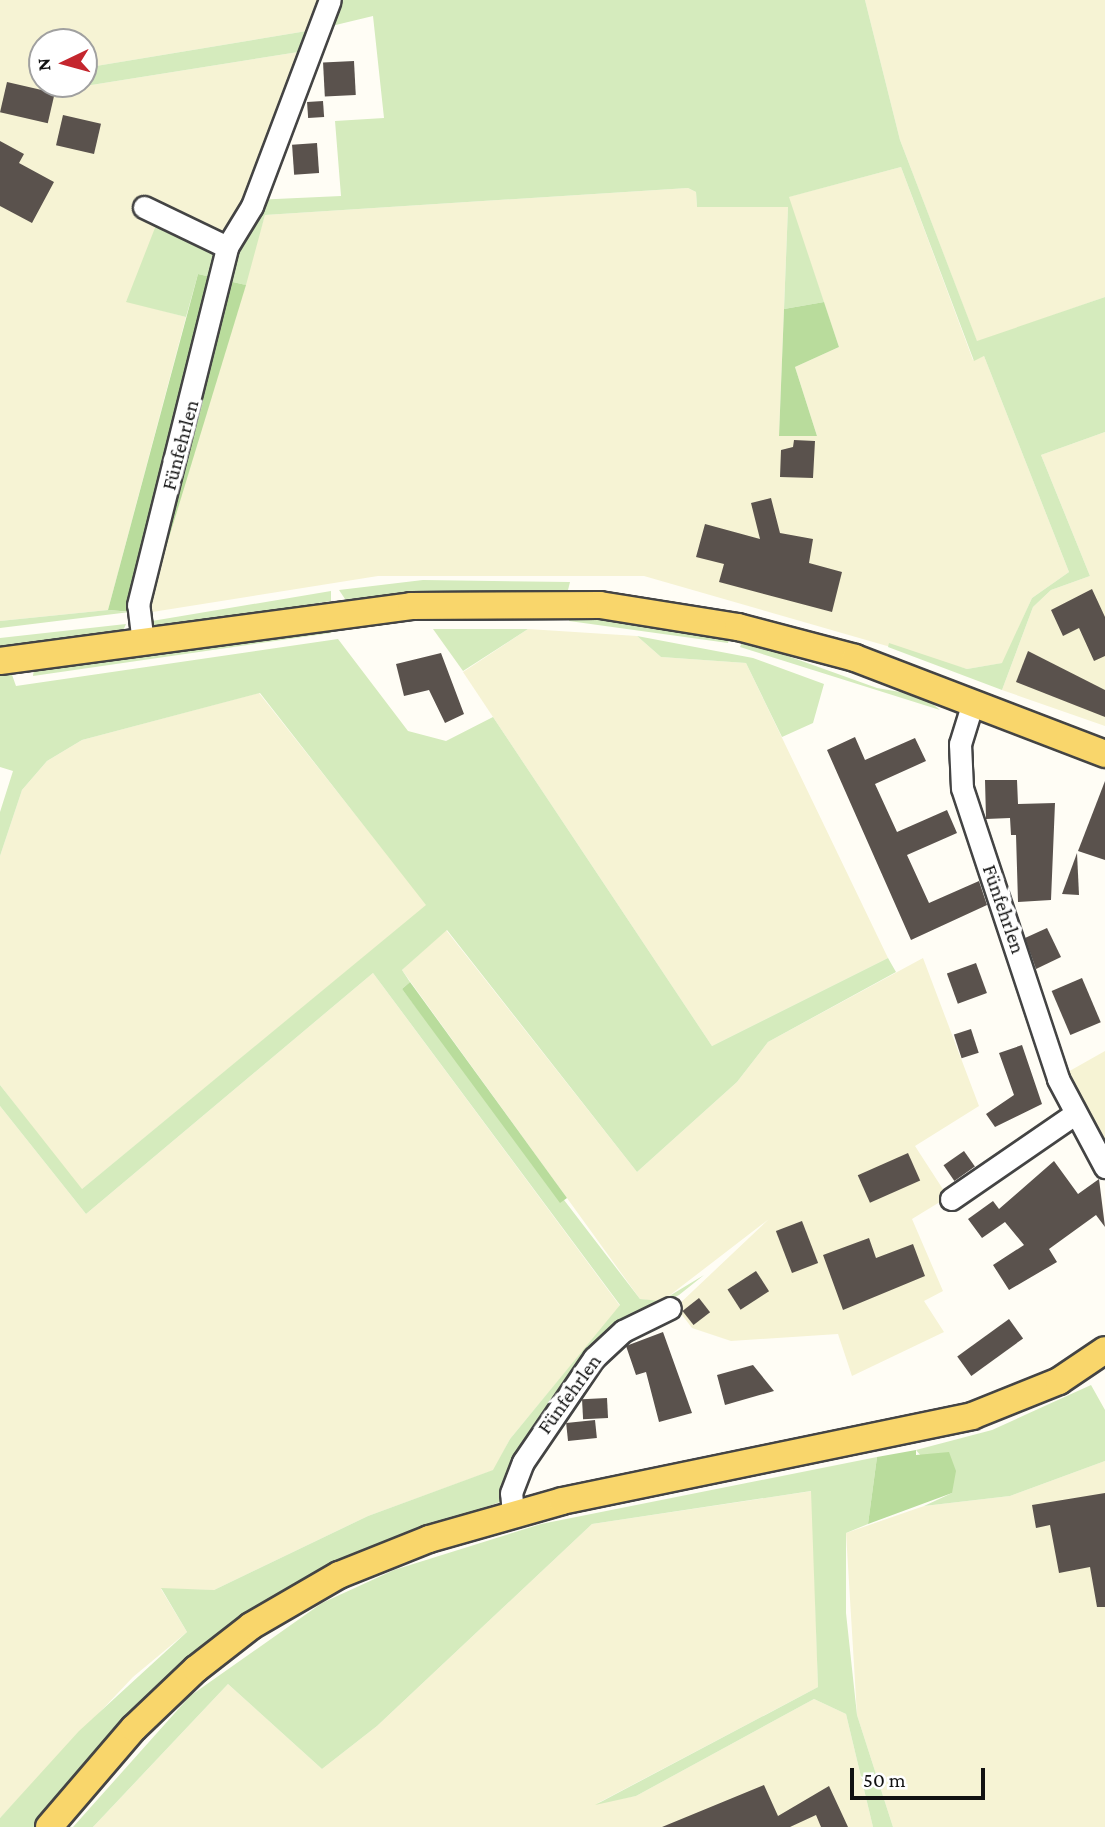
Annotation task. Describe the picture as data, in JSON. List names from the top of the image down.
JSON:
{
  "streets": {
    "street": ["Fünfehrlen"]
  },
  "scale_bar": "50 m",
  "north": "left"
}
